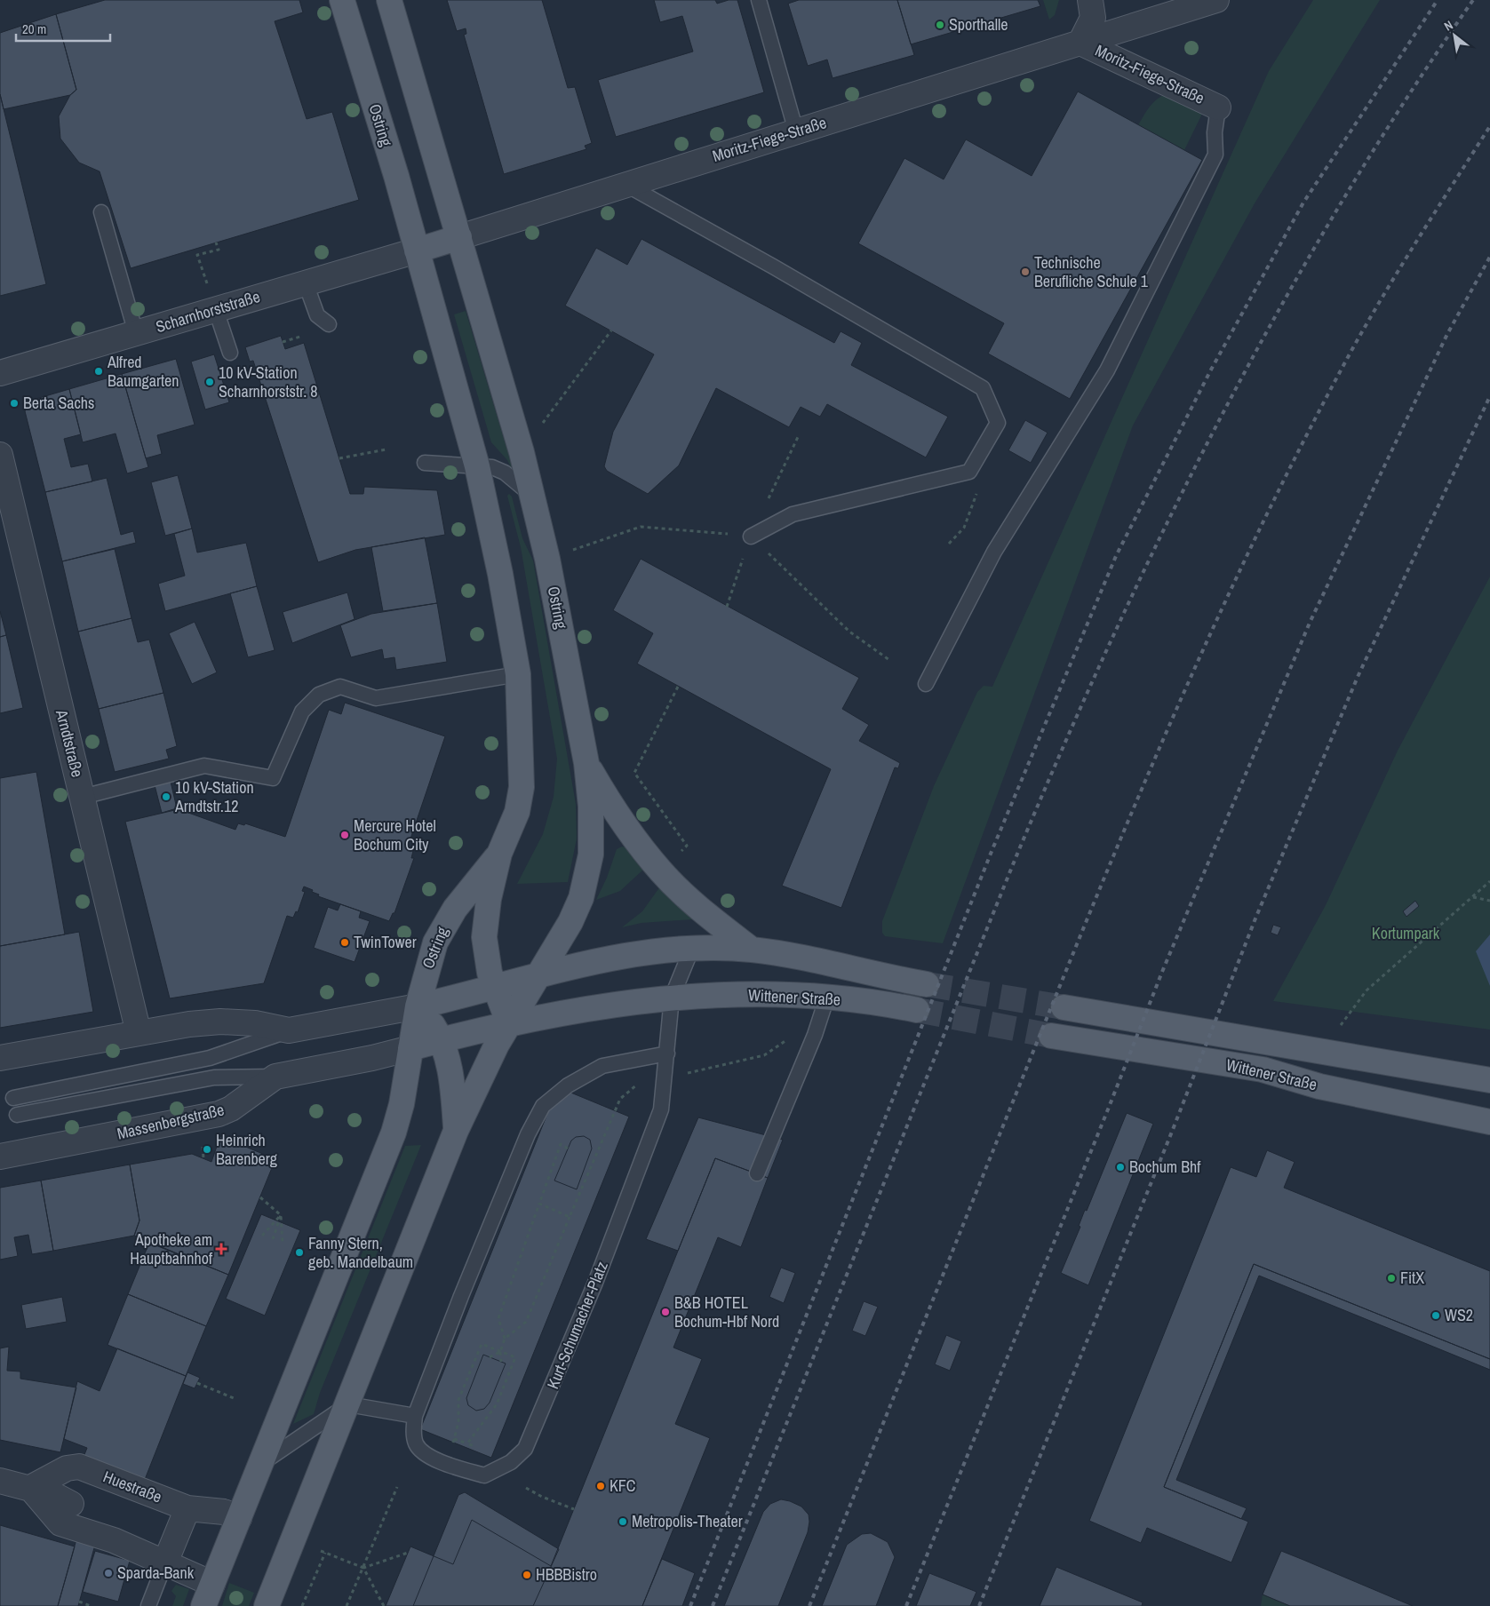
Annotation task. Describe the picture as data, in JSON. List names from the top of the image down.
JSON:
{
  "streets": {
    "main road": ["Ostring", "Wittener Straße"],
    "street": [
      "Moritz-Fiege-Straße",
      "Scharnhorststraße",
      "Arndtstraße",
      "Massenbergstraße",
      "Huestraße"
    ],
    "lane": ["Kurt-Schumacher-Platz"]
  },
  "crossings": [
    ["Moritz-Fiege-Straße", "Ostring"],
    ["Ostring", "Scharnhorststraße"],
    ["Wittener Straße", "Kurt-Schumacher-Platz"]
  ],
  "parks": ["Kortumpark"],
  "places": {
    "other": [
      "Sporthalle",
      "Technische Berufliche Schule 1",
      "Alfred Baumgarten",
      "10 kV-Station Scharnhorststr. 8",
      "Berta Sachs",
      "10 kV-Station Arndtstr.12",
      "Mercure Hotel Bochum City",
      "TwinTower",
      "Heinrich Barenberg",
      "Bochum Bhf",
      "Fanny Stern, geb. Mandelbaum",
      "FitX",
      "B&B HOTEL Bochum-Hbf Nord",
      "WS2",
      "KFC",
      "Metropolis-Theater",
      "Sparda-Bank",
      "HBBBistro"
    ],
    "health": ["Apotheke am Hauptbahnhof"]
  },
  "scale_bar": "20 m",
  "north": "top left"
}
